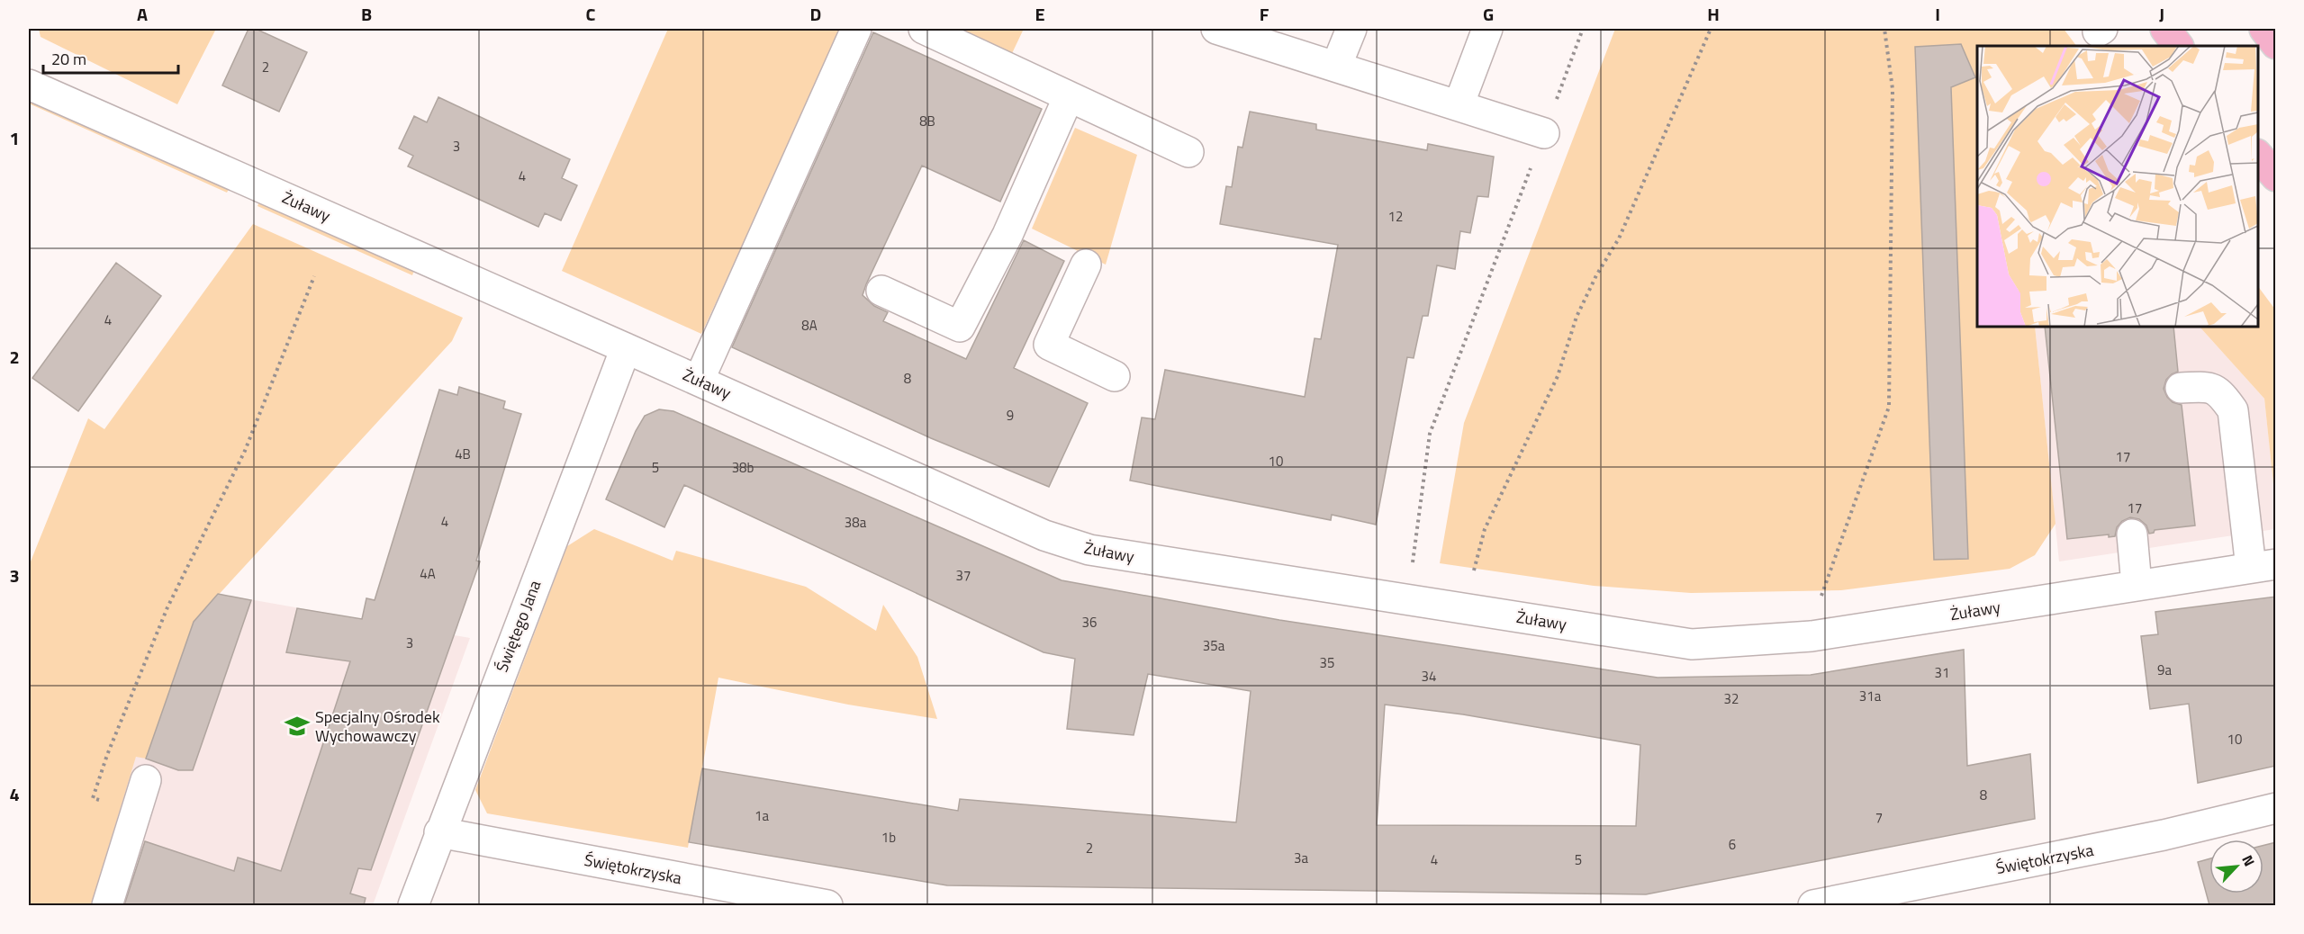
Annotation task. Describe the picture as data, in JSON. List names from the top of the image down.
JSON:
{
  "streets": {
    "street": ["Żuławy", "Świętego Jana", "Świętokrzyska"]
  },
  "crossings": [
    ["Żuławy", "Świętego Jana"],
    ["Świętego Jana", "Świętokrzyska"]
  ],
  "places": {
    "school or university": ["Specjalny Ośrodek Wychowawczy"]
  },
  "house_numbers": [
    "2",
    "8B",
    "3",
    "4",
    "12",
    "4",
    "8A",
    "8",
    "9",
    "4B",
    "17",
    "10",
    "5",
    "38b",
    "17",
    "4",
    "38a",
    "4A",
    "37",
    "36",
    "3",
    "35a",
    "35",
    "9a",
    "31",
    "34",
    "31a",
    "32",
    "10",
    "8",
    "1a",
    "7",
    "1b",
    "6",
    "2",
    "3a",
    "4",
    "5"
  ],
  "scale_bar": "20 m",
  "north": "top right",
  "grid": {
    "columns": [
      "A",
      "B",
      "C",
      "D",
      "E",
      "F",
      "G",
      "H",
      "I",
      "J"
    ],
    "rows": [
      "1",
      "2",
      "3",
      "4"
    ]
  }
}
